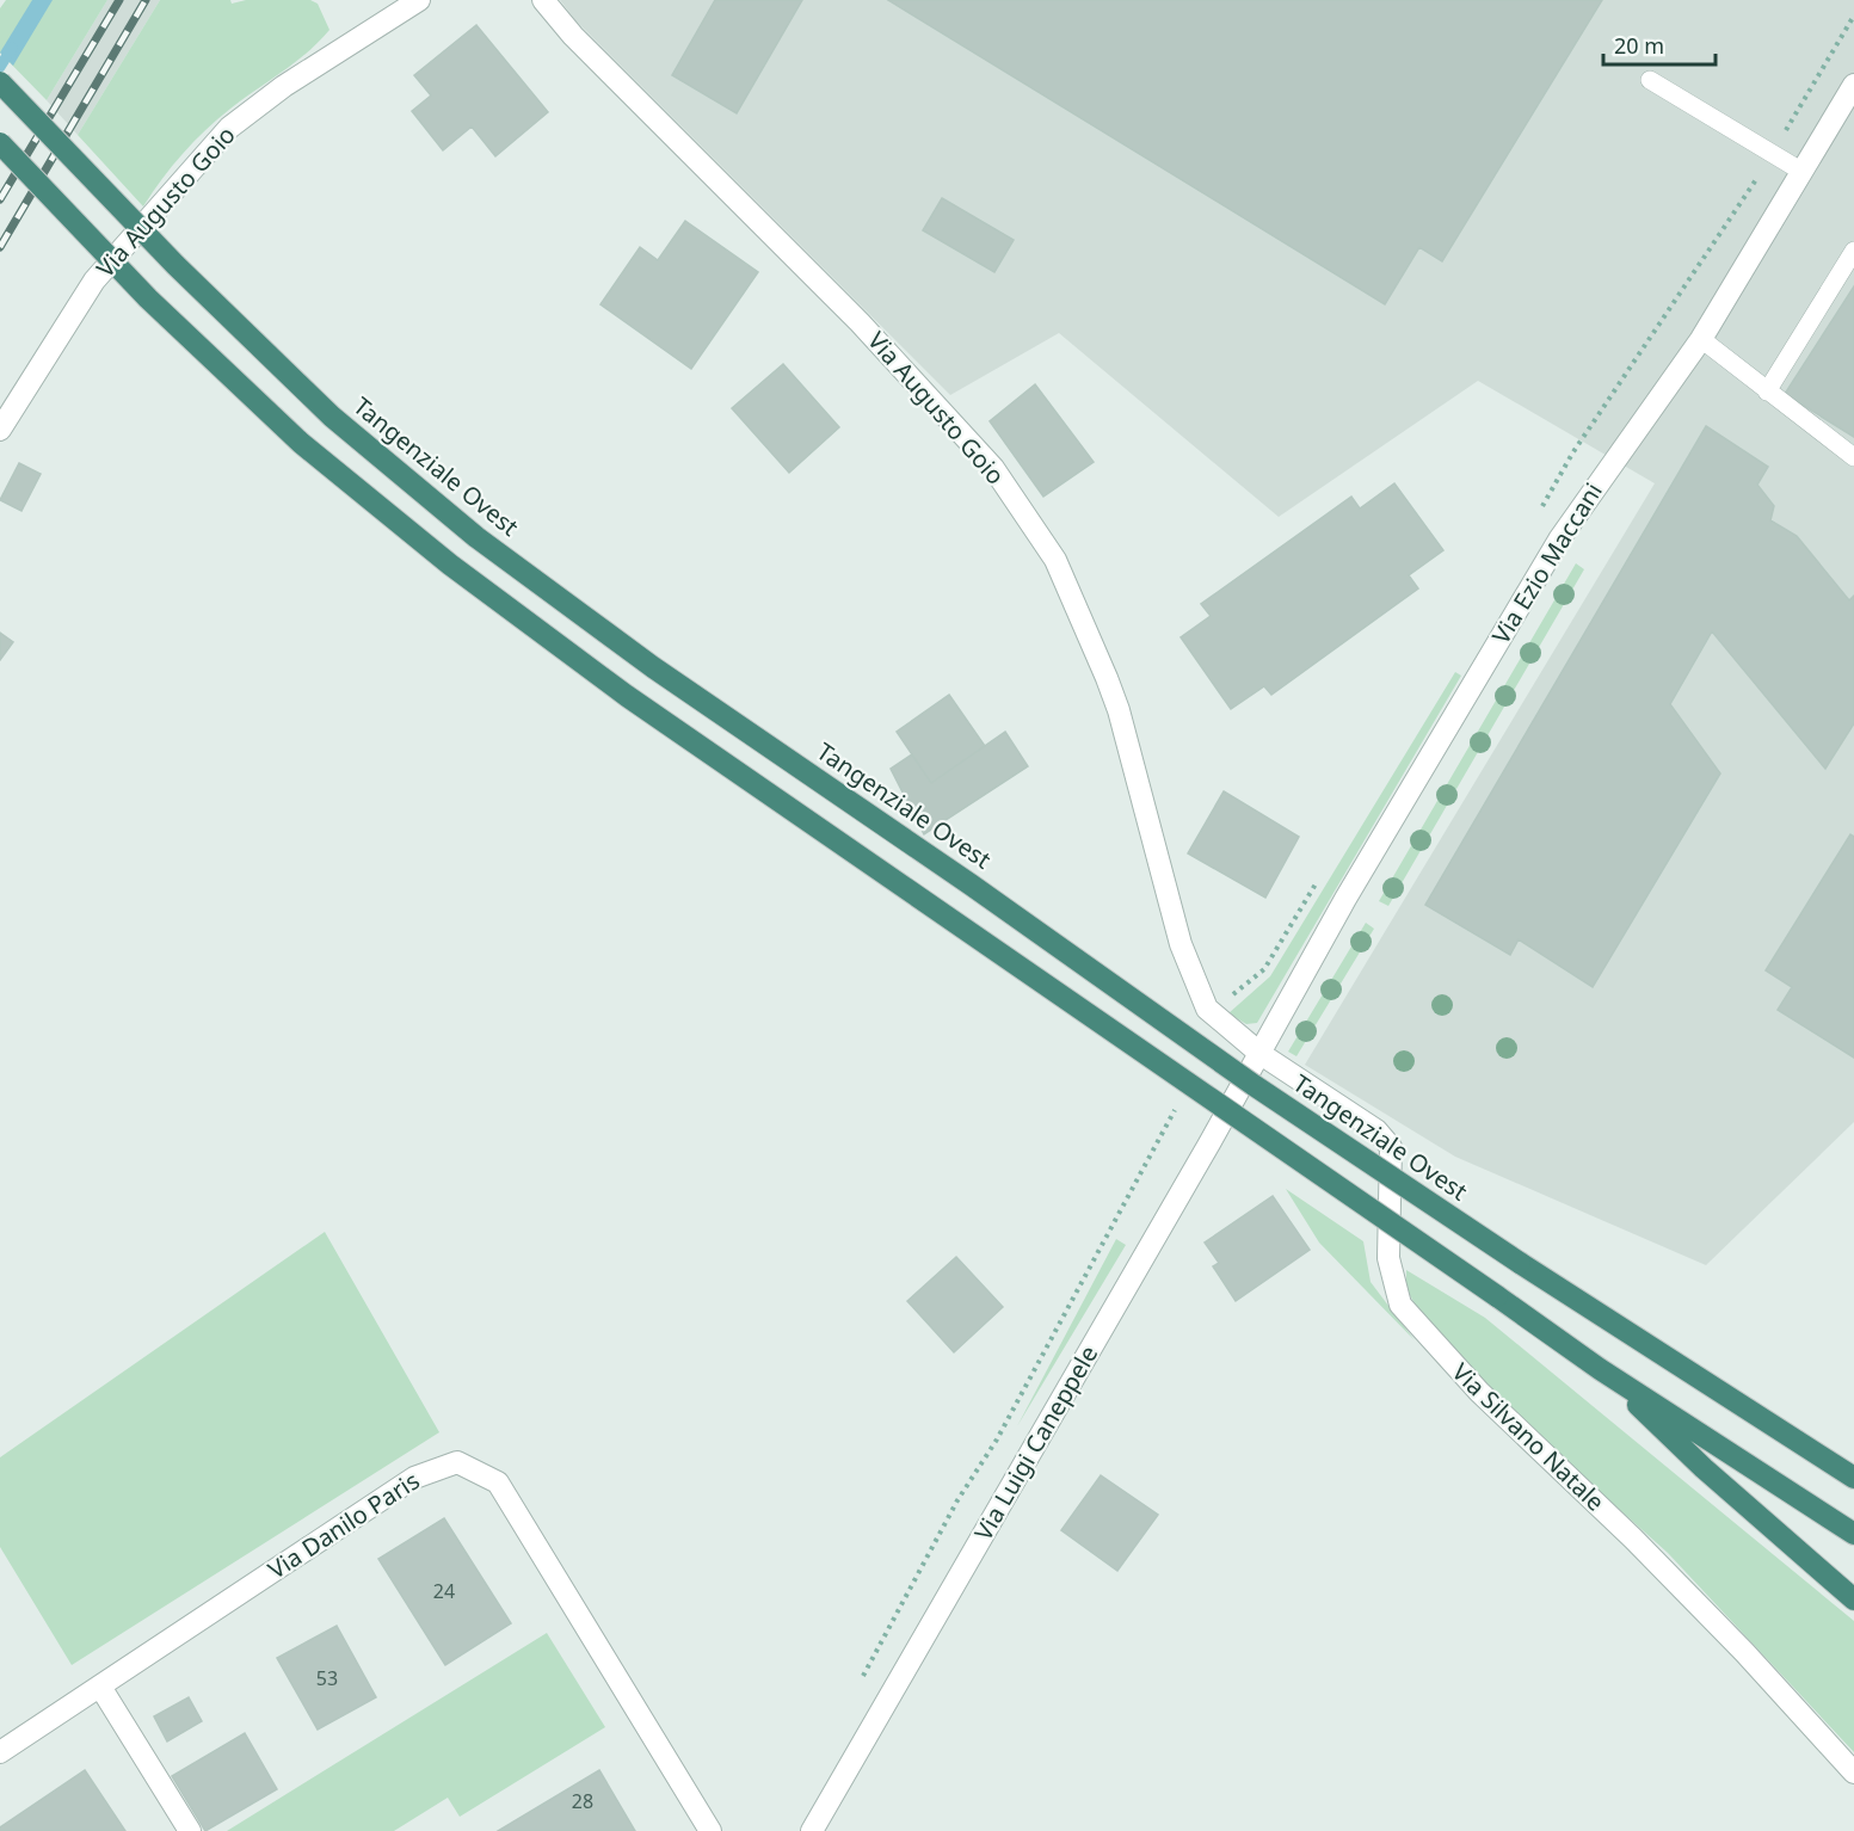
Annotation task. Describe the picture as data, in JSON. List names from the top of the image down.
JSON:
{
  "streets": {
    "highway": ["Tangenziale Ovest"],
    "street": [
      "Via Augusto Goio",
      "Via Ezio Maccani",
      "Via Silvano Natale",
      "Via Luigi Caneppele",
      "Via Danilo Paris"
    ]
  },
  "crossings": [
    ["Via Augusto Goio", "Via Ezio Maccani"],
    ["Via Augusto Goio", "Via Silvano Natale"],
    ["Via Augusto Goio", "Via Luigi Caneppele"],
    ["Via Ezio Maccani", "Via Luigi Caneppele"]
  ],
  "house_numbers": ["24", "53", "28"],
  "scale_bar": "20 m"
}
